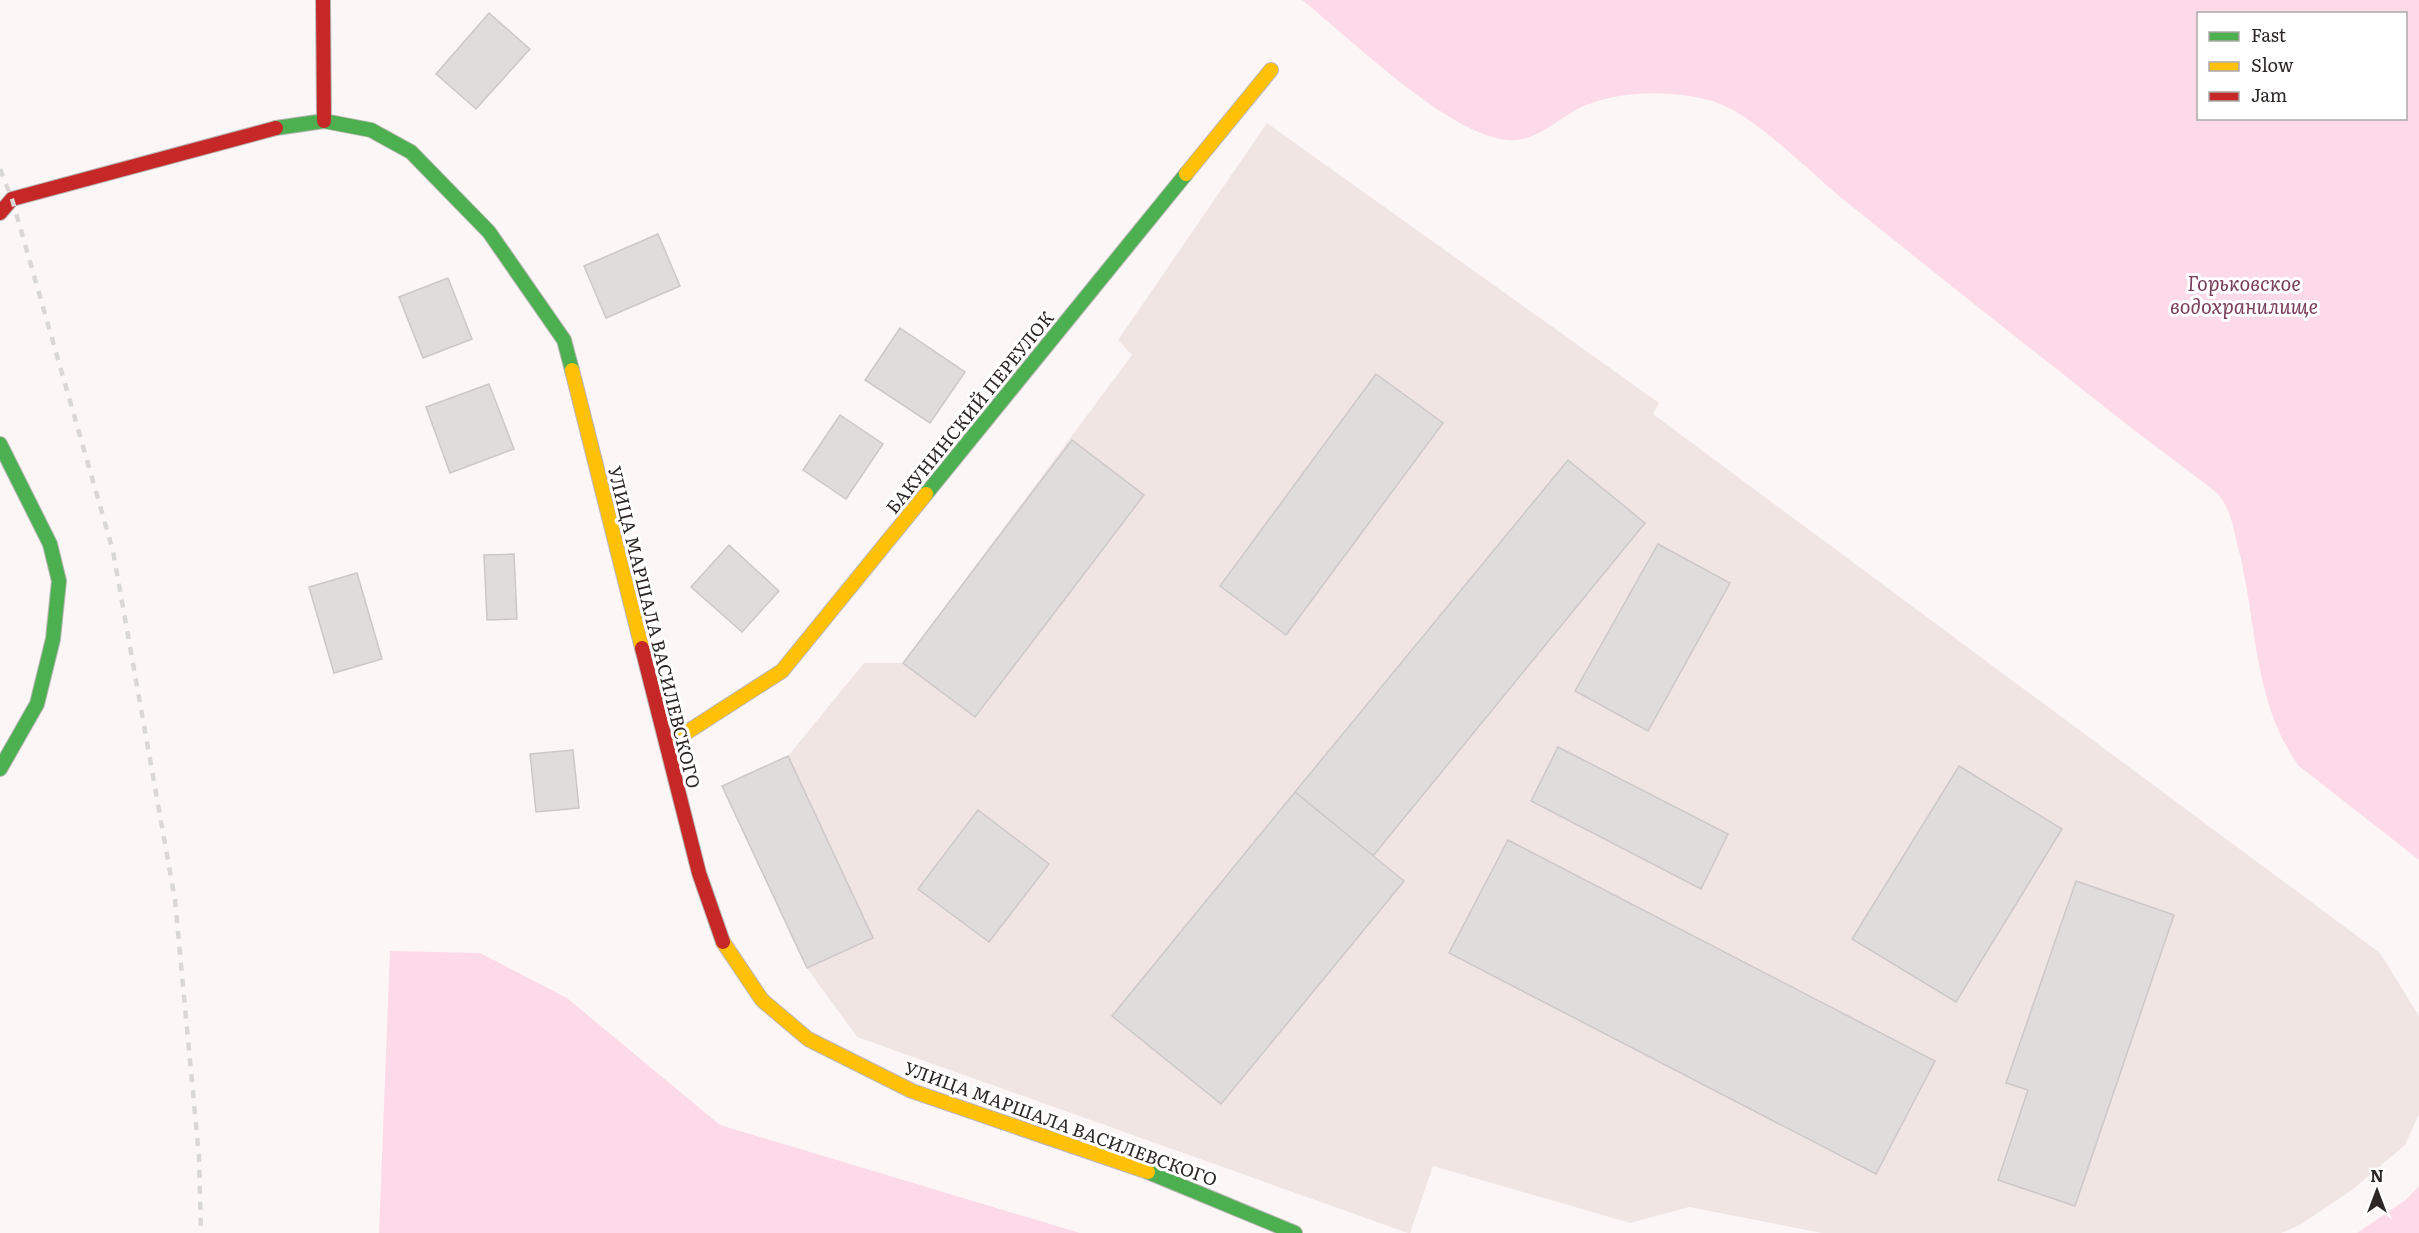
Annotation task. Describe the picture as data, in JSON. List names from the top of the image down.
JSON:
{
  "streets": {
    "street": ["БАКУНИНСКИЙ ПЕРЕУЛОК", "УЛИЦА МАРШАЛА ВАСИЛЕВСКОГО"]
  },
  "crossings": [
    ["БАКУНИНСКИЙ ПЕРЕУЛОК", "УЛИЦА МАРШАЛА ВАСИЛЕВСКОГО"]
  ],
  "water": ["Горьковское водохранилище"],
  "legend": ["Fast", "Slow", "Jam"],
  "north": "top"
}
